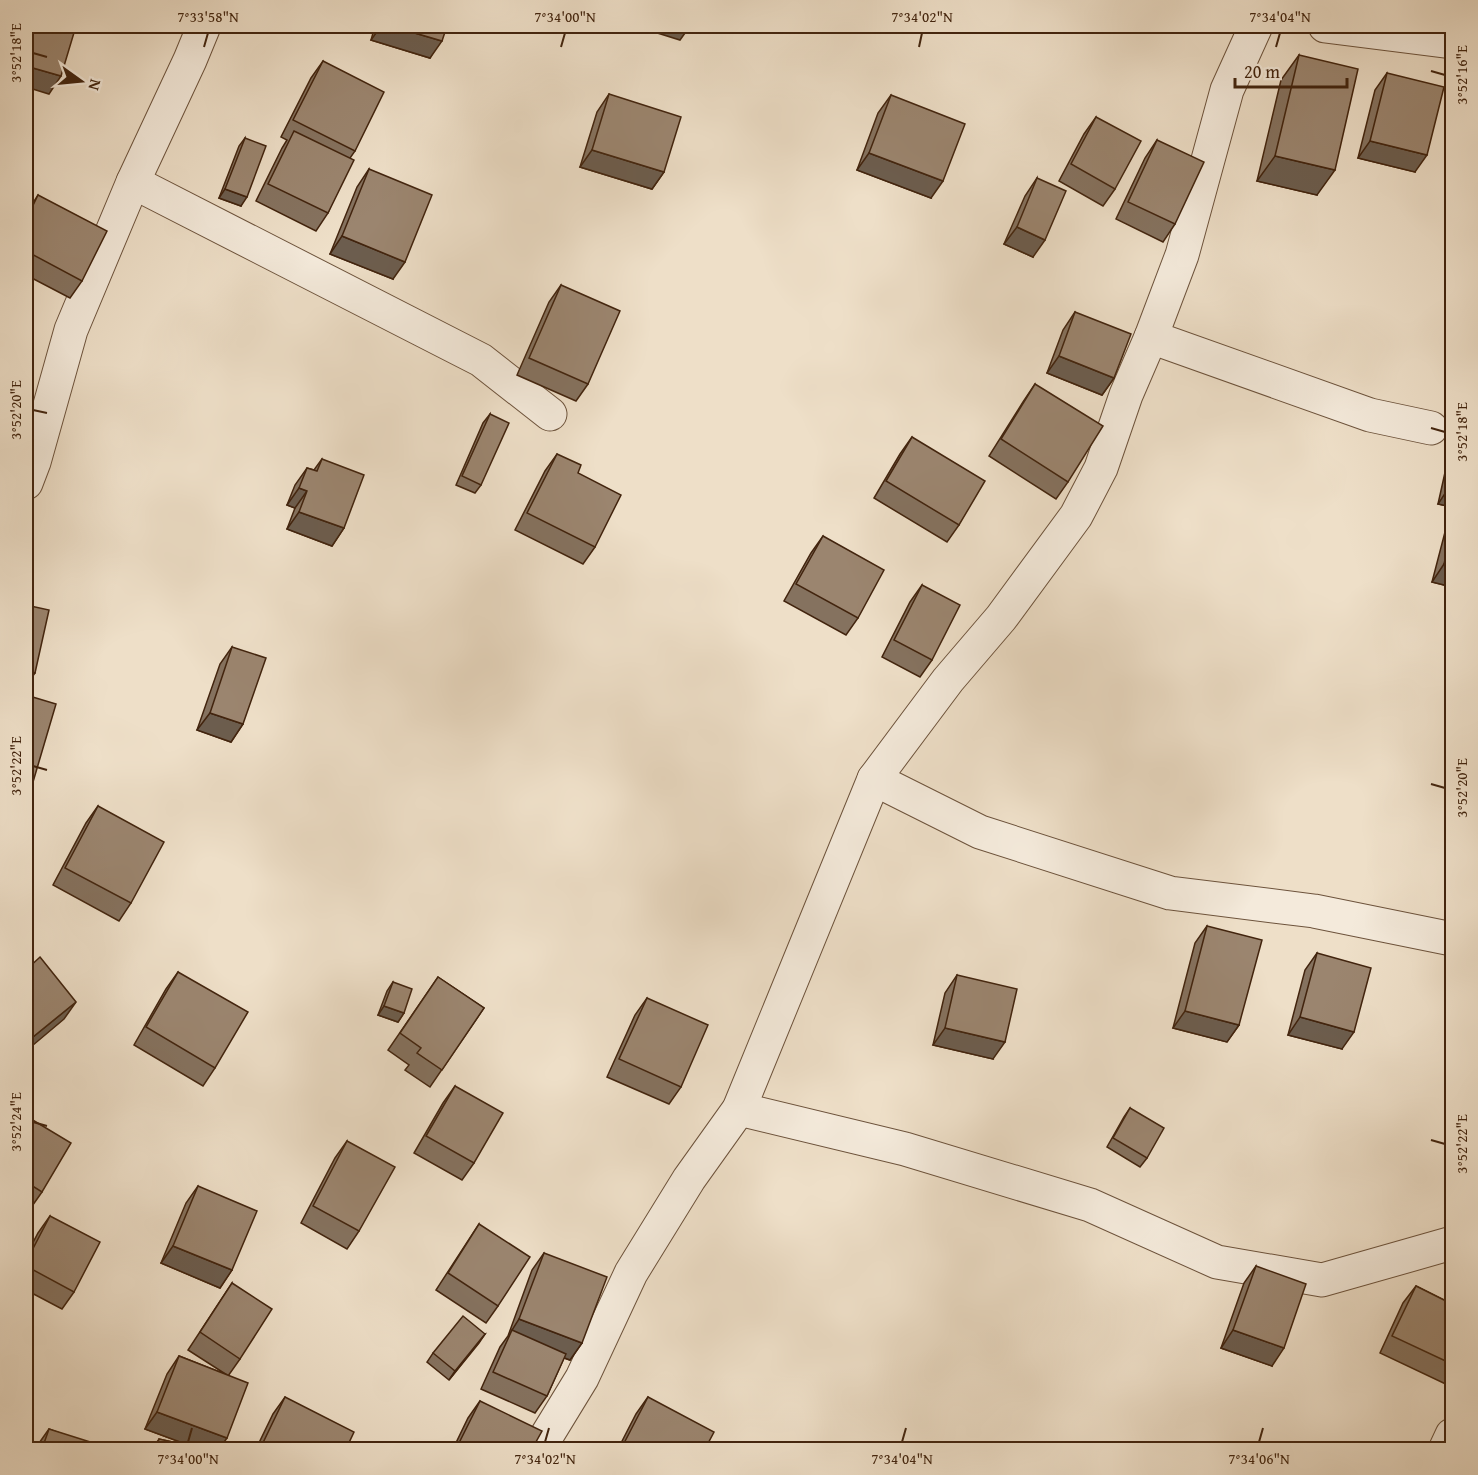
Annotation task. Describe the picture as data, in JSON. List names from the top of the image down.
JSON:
{
  "scale_bar": "20 m",
  "north": "right",
  "coordinates": [
    "7°33'58\"N",
    "7°34'00\"N",
    "7°34'02\"N",
    "7°34'04\"N",
    "3°52'18\"E",
    "3°52'16\"E",
    "3°52'20\"E",
    "3°52'22\"E",
    "3°52'24\"E",
    "7°34'06\"N"
  ]
}
